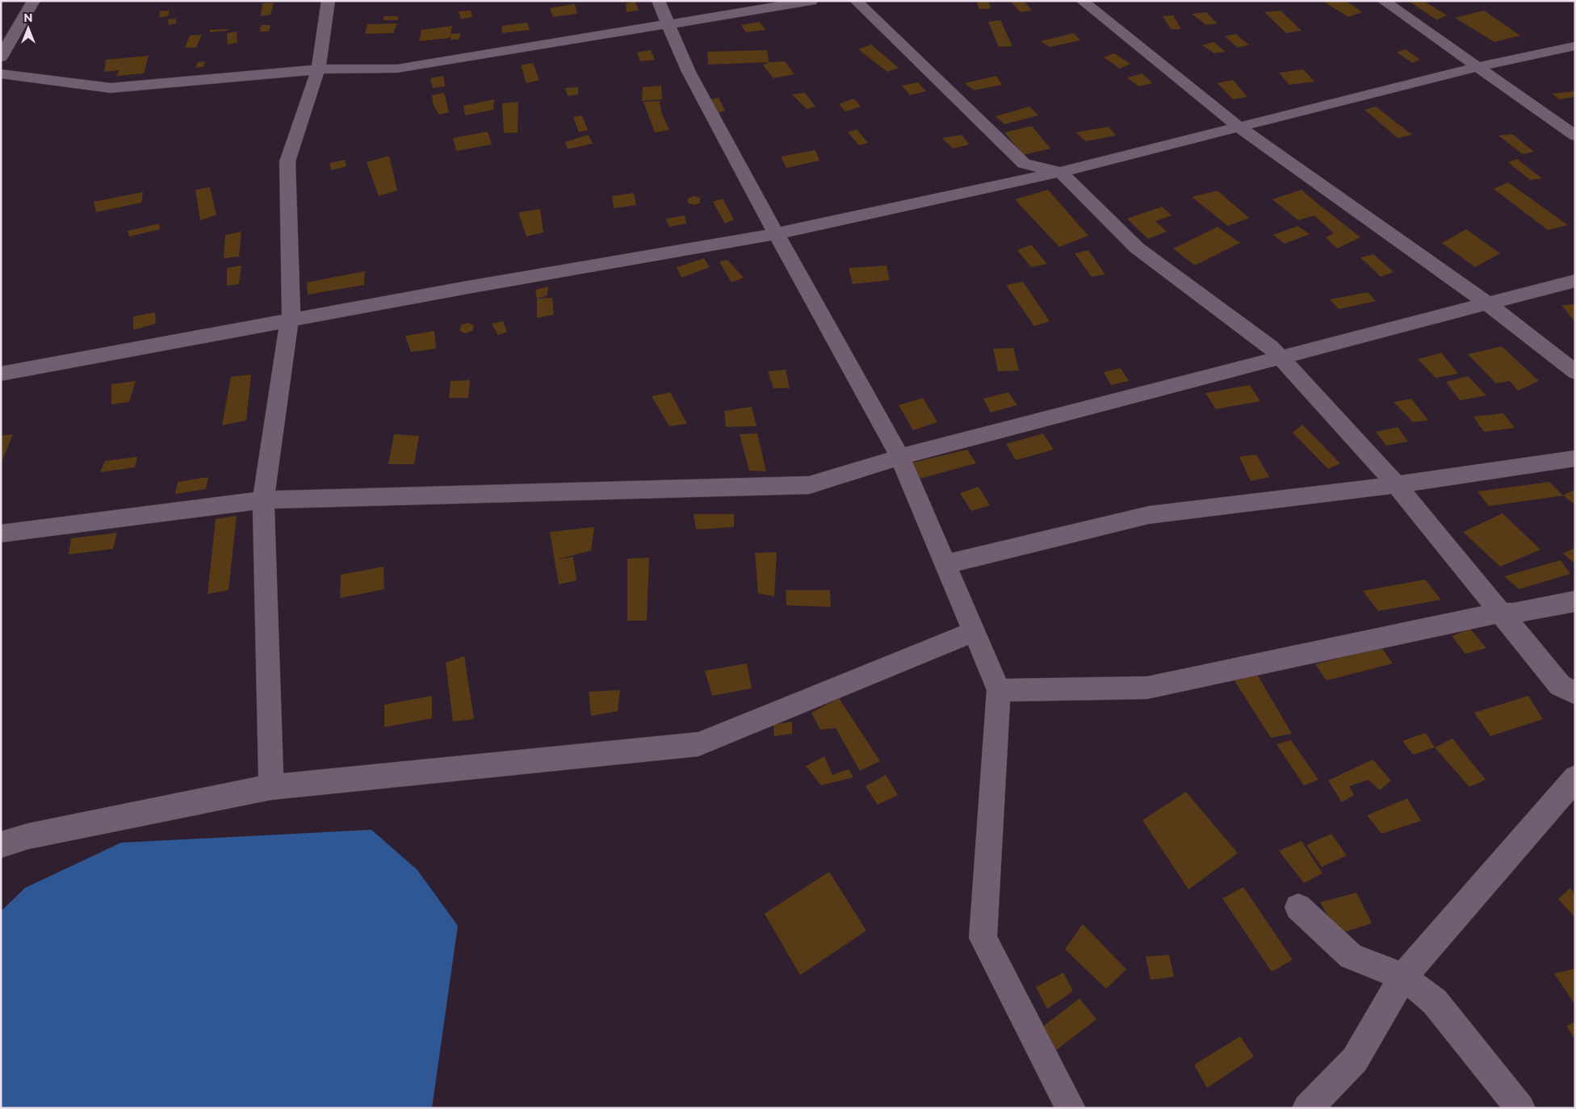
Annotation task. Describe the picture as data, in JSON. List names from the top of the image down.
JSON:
{
  "north": "top"
}
